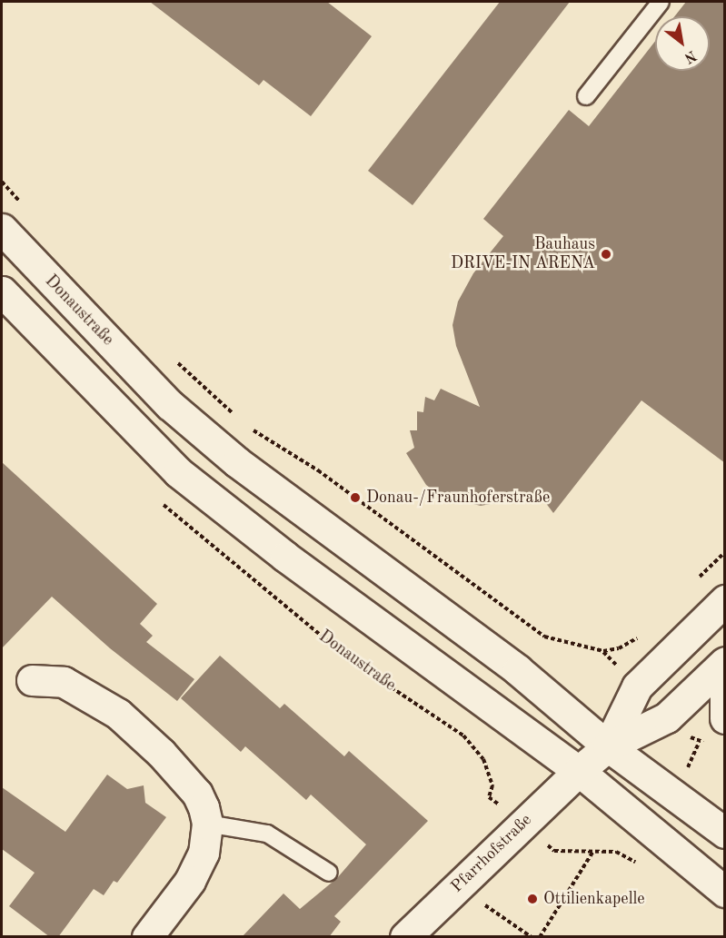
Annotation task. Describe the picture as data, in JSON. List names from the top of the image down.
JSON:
{
  "streets": {
    "street": ["Donaustraße", "Pfarrhofstraße"]
  },
  "crossings": [
    ["Donaustraße", "Pfarrhofstraße"]
  ],
  "places": ["Bauhaus DRIVE-IN ARENA", "Donau-/Fraunhoferstraße", "Ottilienkapelle"],
  "north": "bottom right"
}
